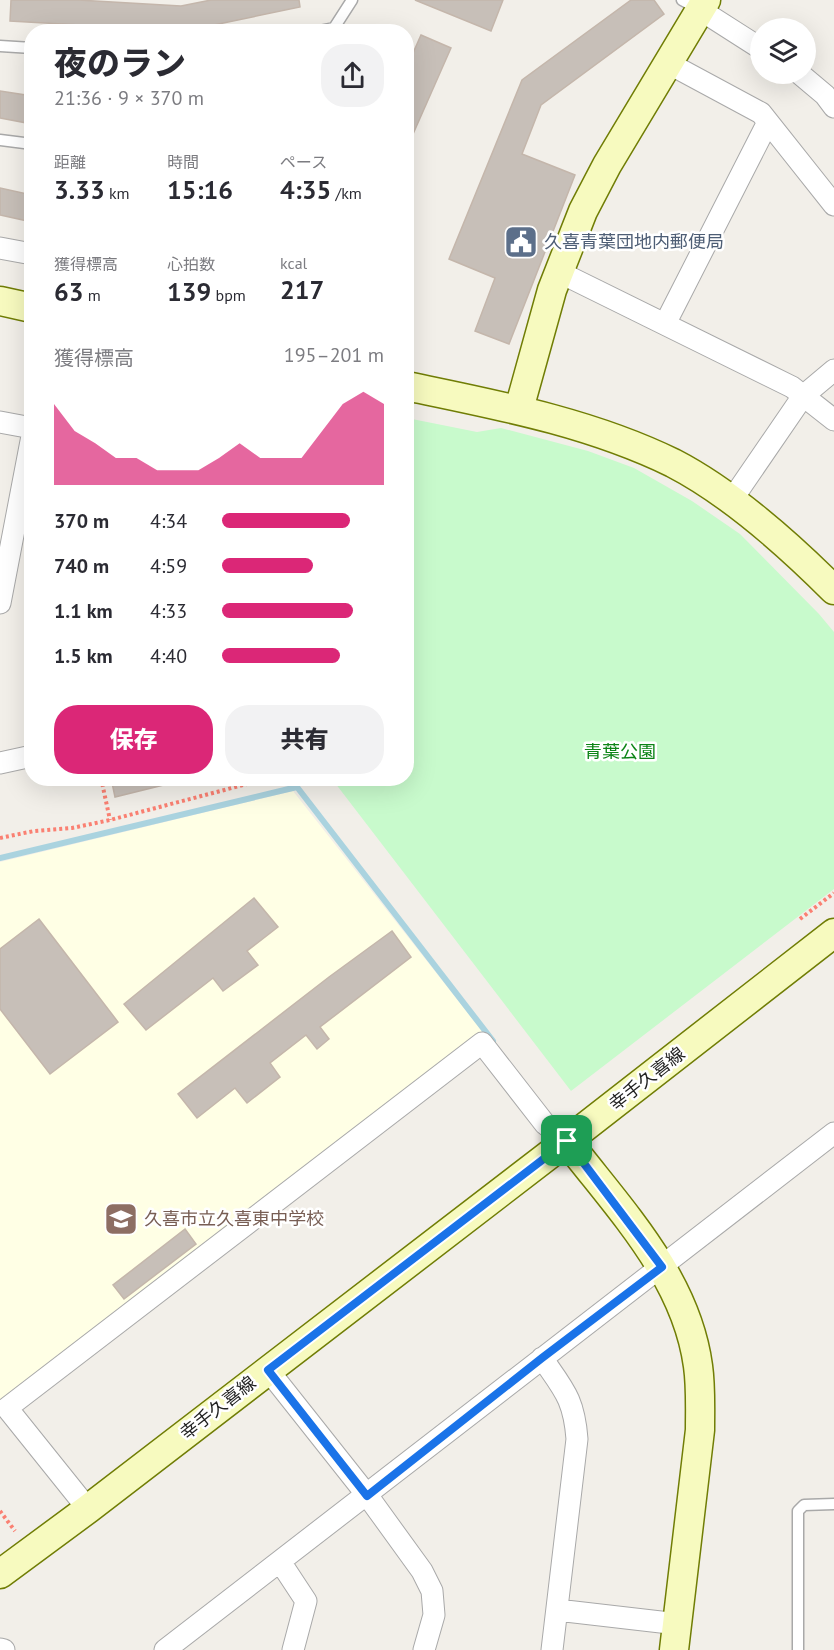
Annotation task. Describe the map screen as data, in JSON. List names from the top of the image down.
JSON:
{
  "streets": {
    "street": ["幸手久喜線"]
  },
  "parks": ["青葉公園"],
  "places": {
    "public building": ["久喜青葉団地内郵便局"],
    "school or university": ["久喜市立久喜東中学校"]
  },
  "page": {
    "heading": ["夜のラン", "21:36 · 9 × 370 m"],
    "stats": [
      ["距離", "3.33 km"],
      ["時間", "15:16"],
      ["ペース", "4:35 /km"],
      ["獲得標高", "63 m"],
      ["心拍数", "139 bpm"],
      ["kcal", "217"]
    ],
    "chart": ["獲得標高", "195–201 m"],
    "list": [
      {
        "name": "370 m",
        "note": "4:34"
      },
      {
        "name": "740 m",
        "note": "4:59"
      },
      {
        "name": "1.1 km",
        "note": "4:33"
      },
      {
        "name": "1.5 km",
        "note": "4:40"
      }
    ],
    "buttons": ["保存", "共有"]
  }
}
